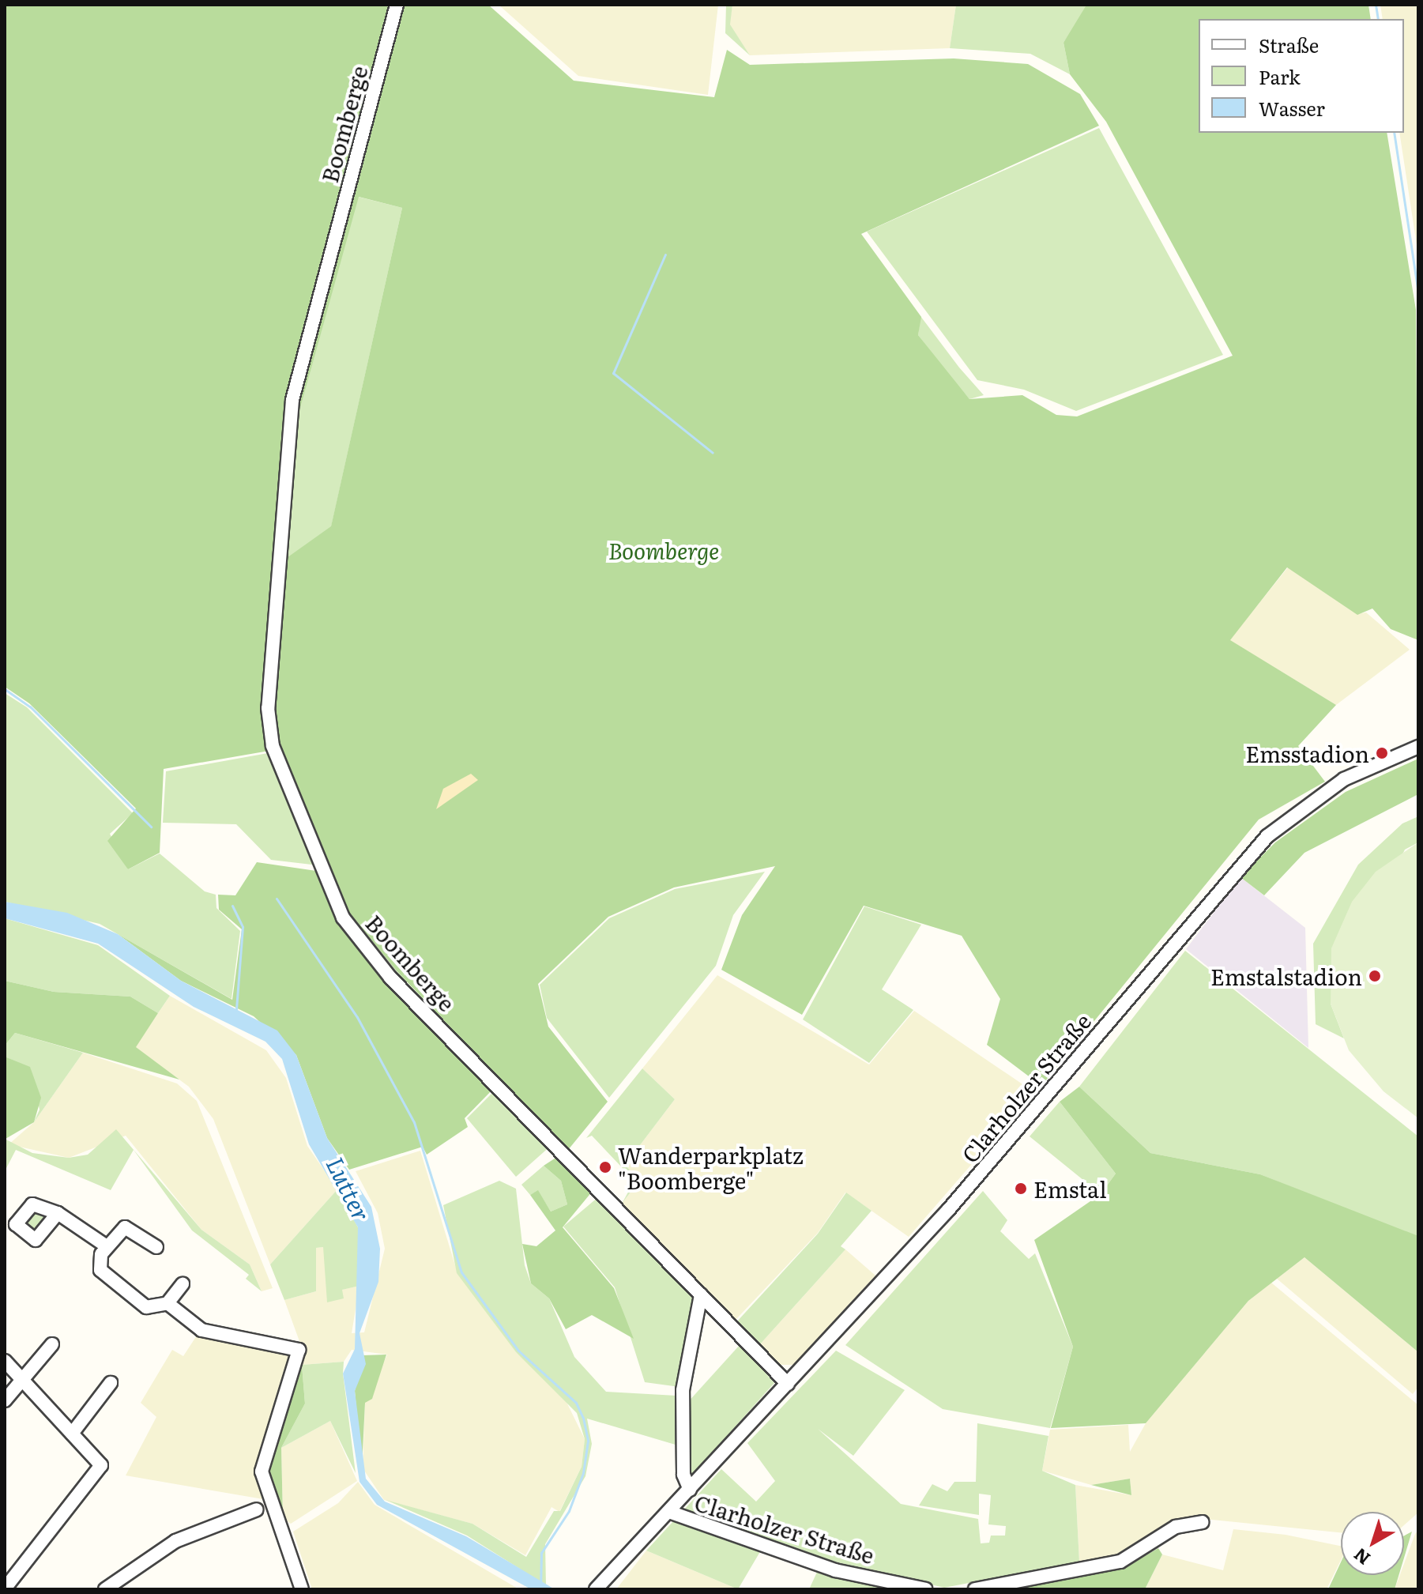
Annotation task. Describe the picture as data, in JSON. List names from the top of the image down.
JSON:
{
  "streets": {
    "street": ["Boomberge", "Clarholzer Straße"]
  },
  "crossings": [
    ["Boomberge", "Clarholzer Straße"]
  ],
  "water": ["Lutter"],
  "parks": ["Boomberge"],
  "places": [
    "Emsstadion",
    "Emstalstadion",
    "Wanderparkplatz \"Boomberge\"",
    "Emstal"
  ],
  "legend": ["Straße", "Park", "Wasser"],
  "north": "bottom left"
}
